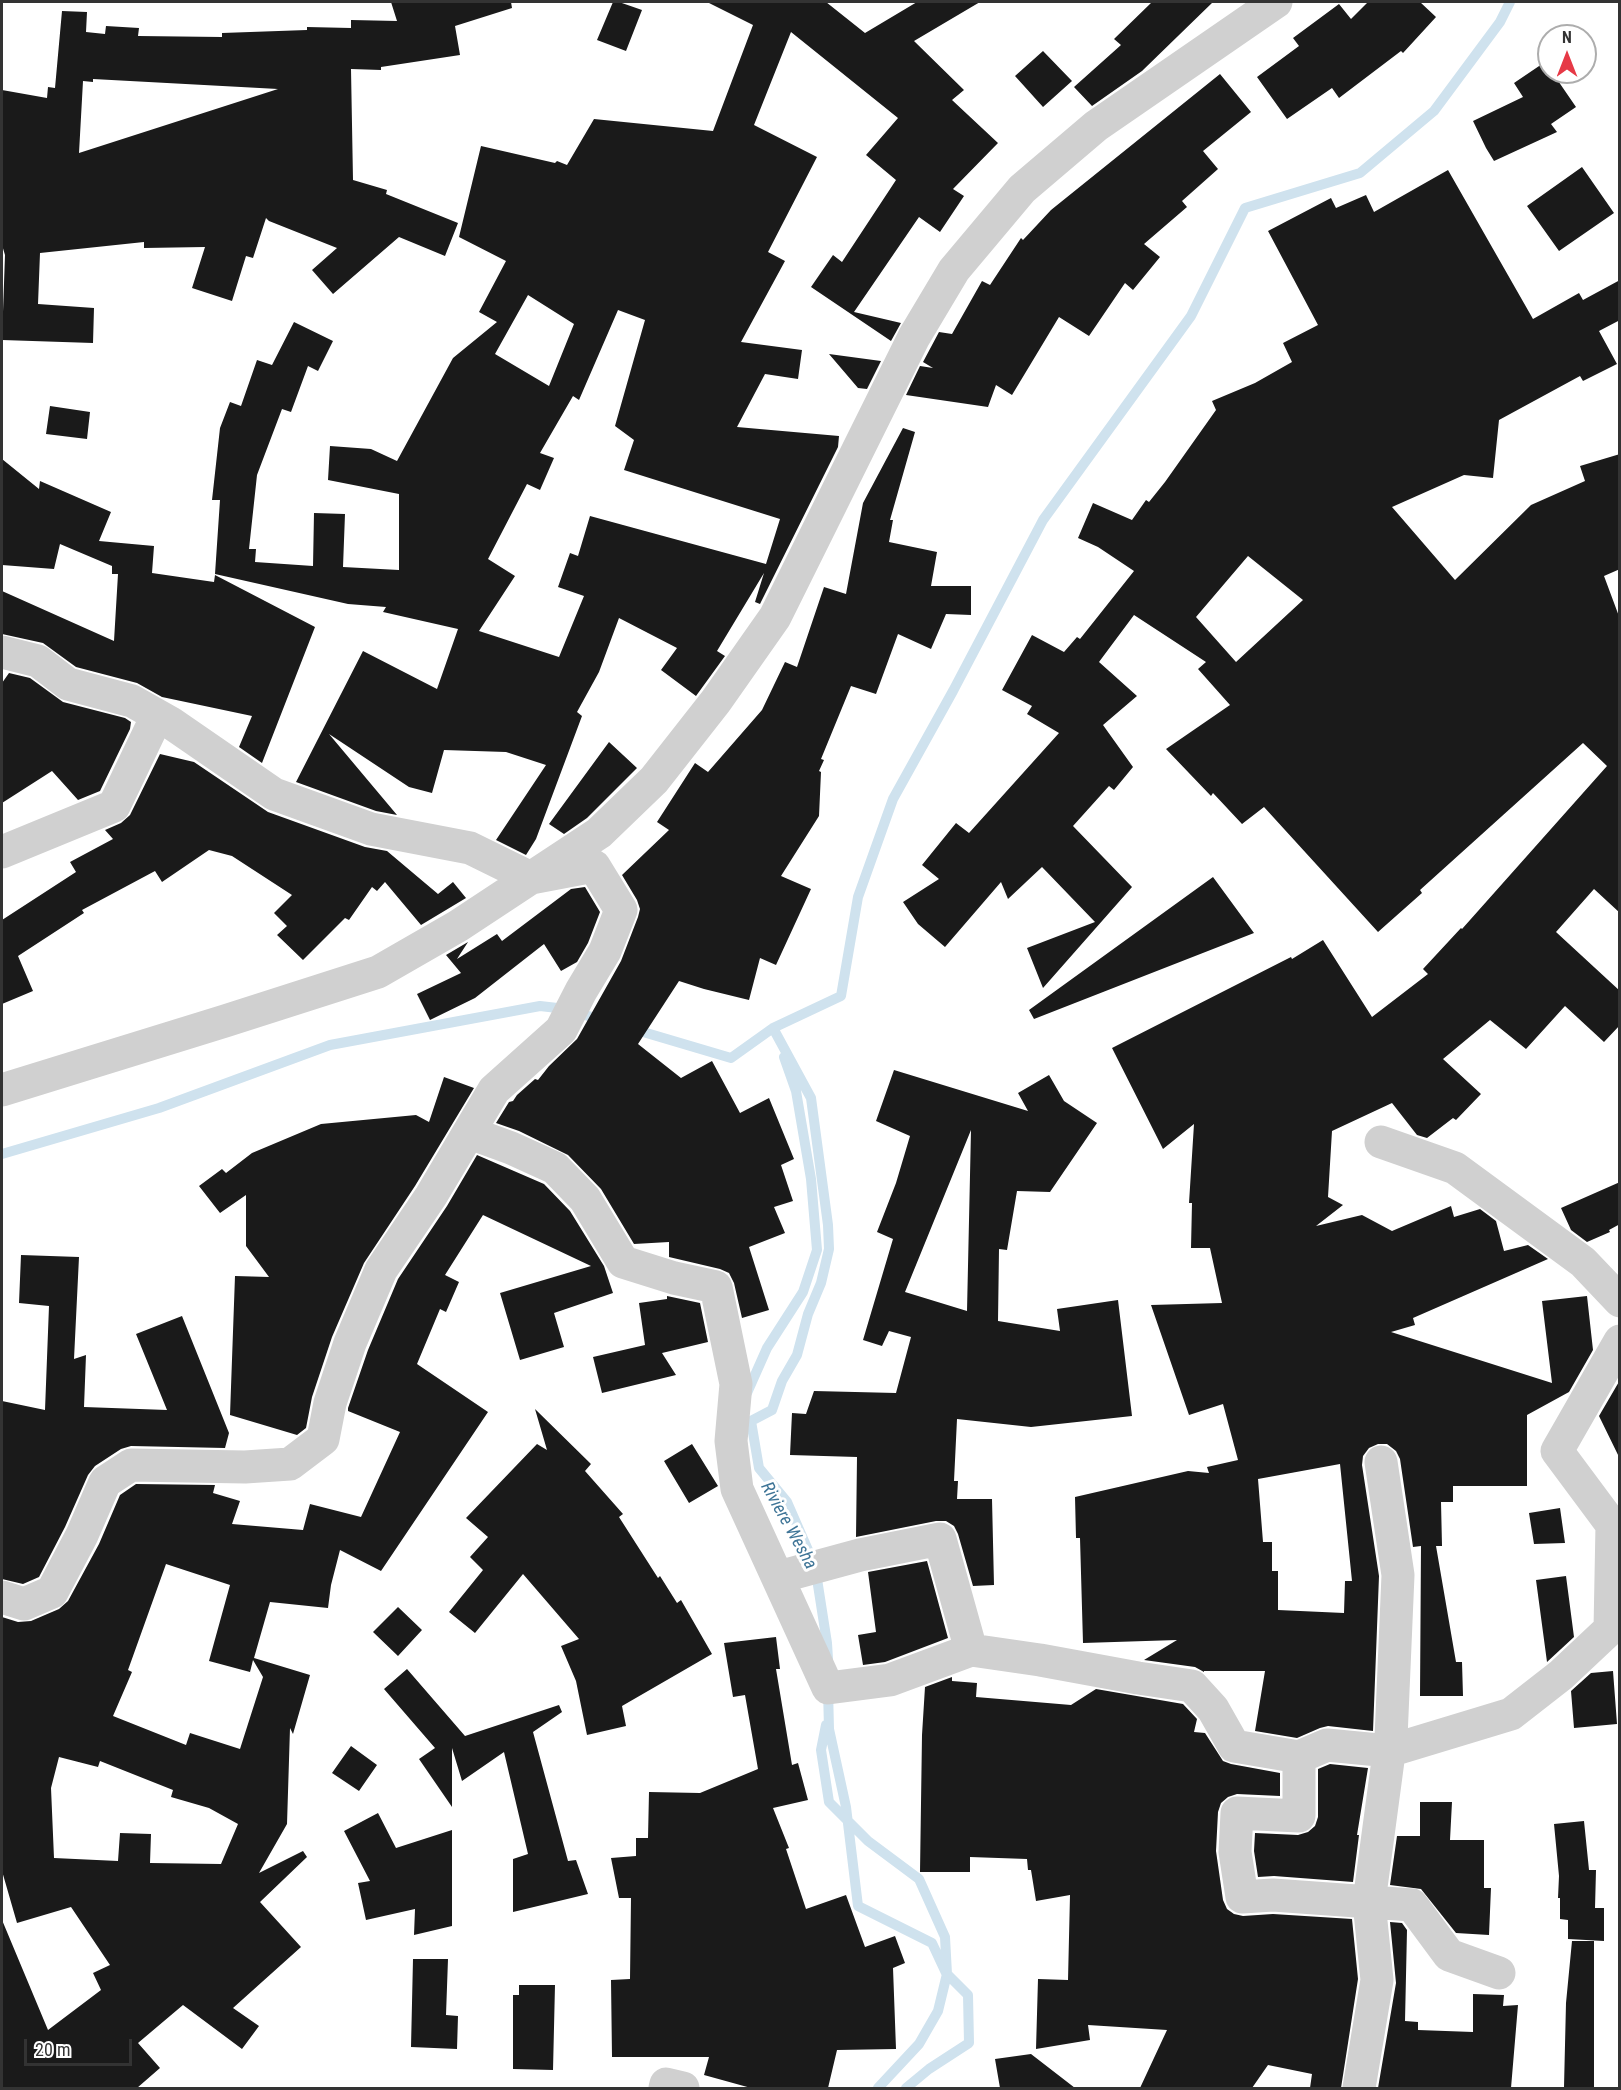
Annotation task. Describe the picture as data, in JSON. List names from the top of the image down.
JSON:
{
  "water": ["Riviere Wesha"],
  "scale_bar": "20 m",
  "north": "top"
}
